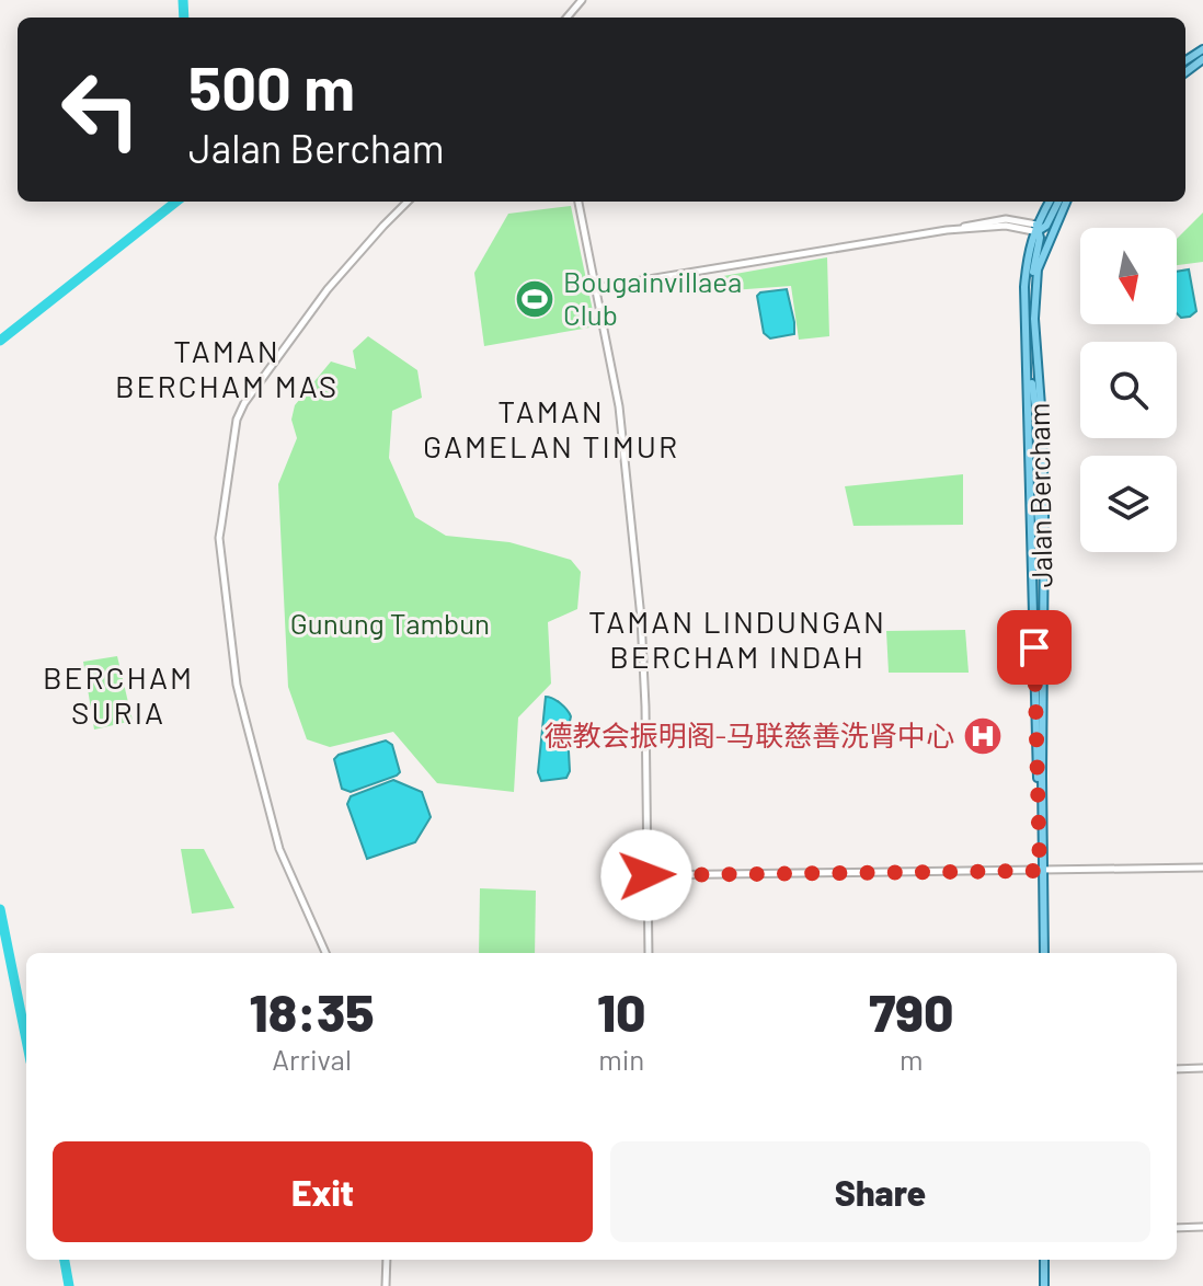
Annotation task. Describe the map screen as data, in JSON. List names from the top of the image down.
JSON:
{
  "streets": {
    "main road": ["Jalan Bercham"]
  },
  "districts": [
    "TAMAN BERCHAM MAS",
    "TAMAN GAMELAN TIMUR",
    "TAMAN LINDUNGAN BERCHAM INDAH",
    "BERCHAM SURIA"
  ],
  "parks": ["Gunung Tambun"],
  "places": {
    "sports": ["Bougainvillaea Club"],
    "hospital": ["德教会振明阁-马联慈善洗肾中心"]
  },
  "north": "bottom",
  "page": {
    "turn": ["500 m", "Jalan Bercham"],
    "eta": [
      "18:35",
      "Arrival",
      "10",
      "min",
      "790",
      "m"
    ],
    "buttons": ["Exit", "Share"]
  }
}
